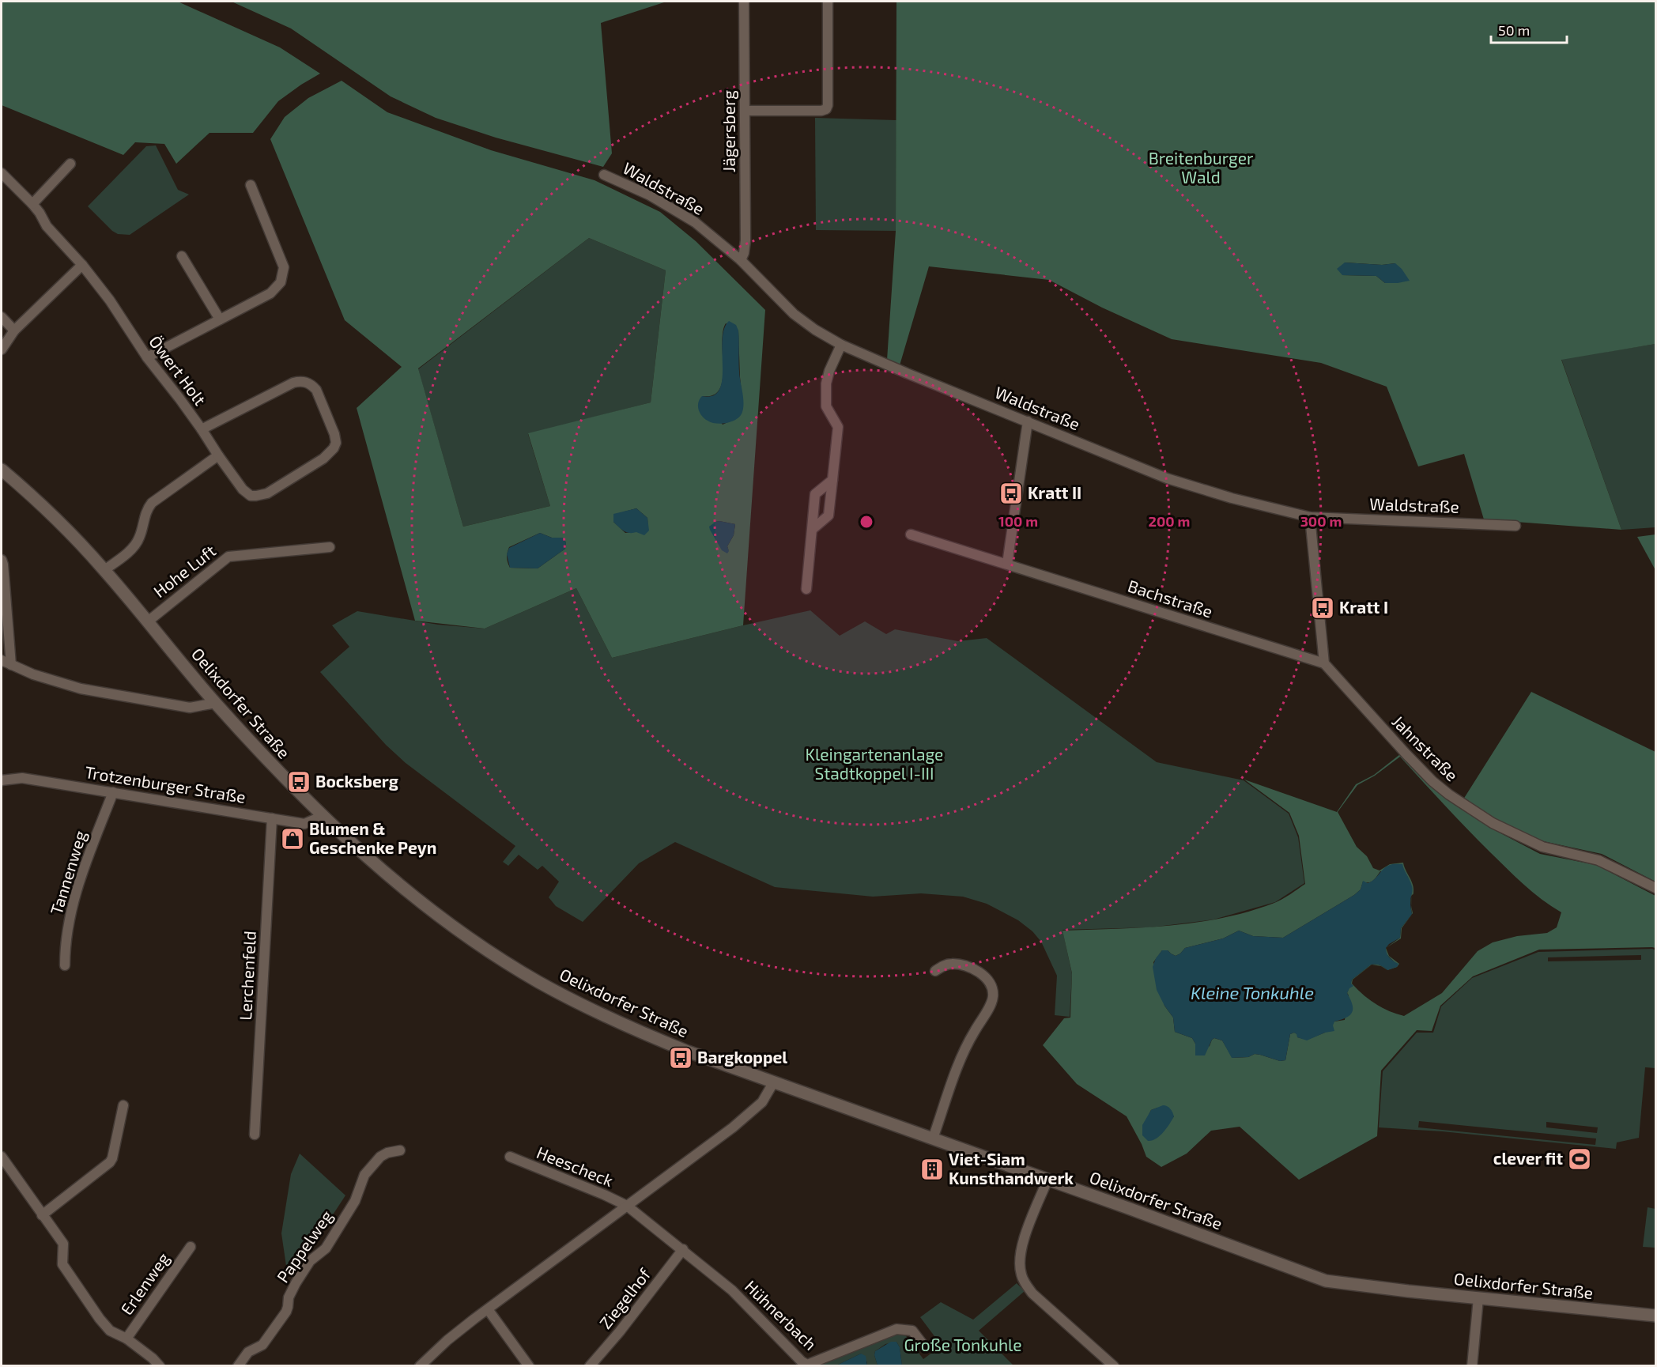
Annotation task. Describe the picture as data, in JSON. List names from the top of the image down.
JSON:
{
  "streets": {
    "street": [
      "Jägersberg",
      "Waldstraße",
      "Öwert Holt",
      "Hohe Luft",
      "Bachstraße",
      "Oelixdorfer Straße",
      "Jahnstraße",
      "Trotzenburger Straße",
      "Tannenweg",
      "Lerchenfeld",
      "Heescheck",
      "Pappelweg",
      "Erlenweg",
      "Ziegelhof",
      "Hühnerbach"
    ]
  },
  "crossings": [
    ["Jägersberg", "Waldstraße"],
    ["Hohe Luft", "Oelixdorfer Straße"],
    ["Bachstraße", "Jahnstraße"],
    ["Oelixdorfer Straße", "Trotzenburger Straße"],
    ["Trotzenburger Straße", "Tannenweg"],
    ["Trotzenburger Straße", "Lerchenfeld"],
    ["Heescheck", "Hühnerbach"],
    ["Ziegelhof", "Hühnerbach"]
  ],
  "water": ["Kleine Tonkuhle"],
  "parks": ["Breitenburger Wald", "Kleingartenanlage Stadtkoppel I-III", "Große Tonkuhle"],
  "places": {
    "bus stop": [
      "Kratt II",
      "Kratt I",
      "Bocksberg",
      "Bargkoppel"
    ],
    "shop": ["Blumen & Geschenke Peyn"],
    "sports": ["clever fit"],
    "building": ["Viet-Siam Kunsthandwerk"]
  },
  "scale_bar": "50 m",
  "rings": ["100 m", "200 m", "300 m"]
}
